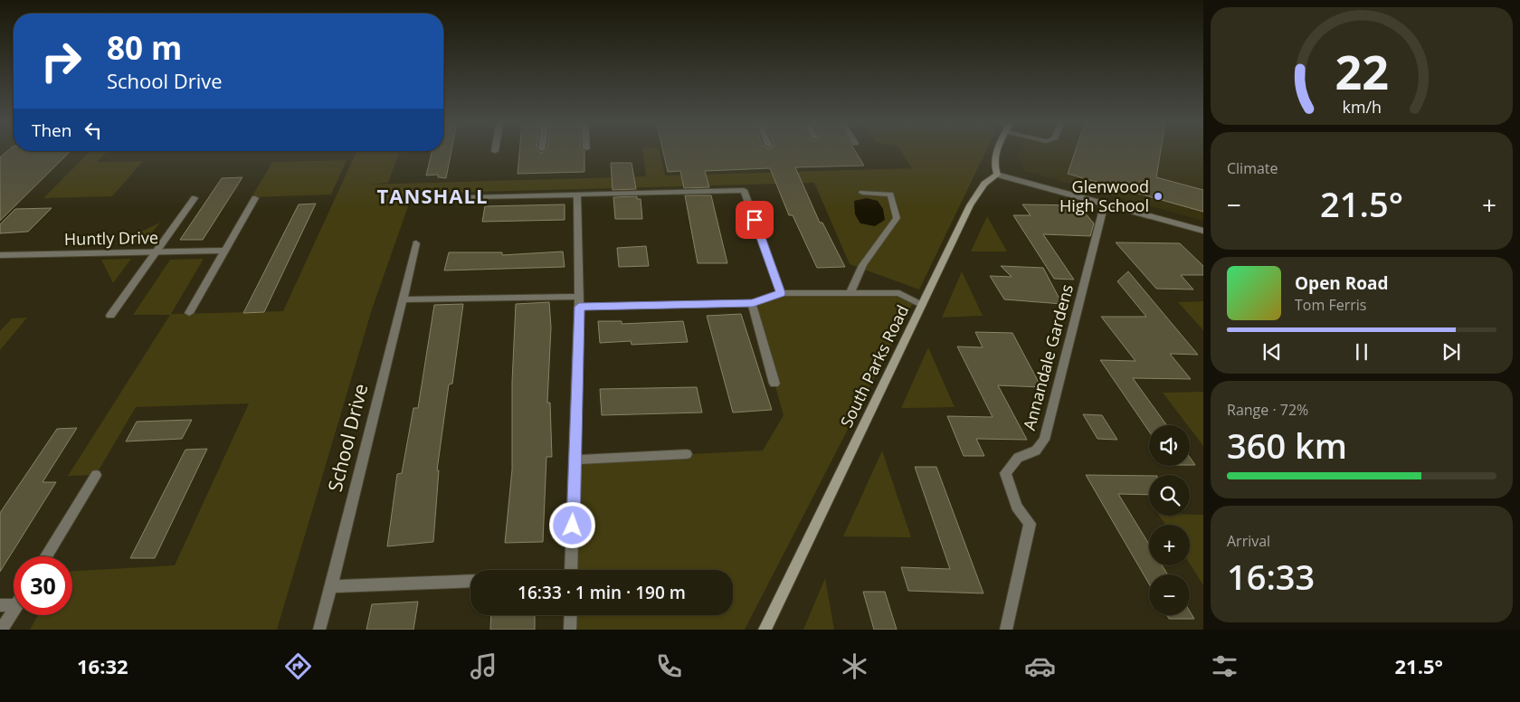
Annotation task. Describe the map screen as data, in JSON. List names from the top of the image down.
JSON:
{
  "streets": {
    "street": [
      "Huntly Drive",
      "Annandale Gardens",
      "South Parks Road",
      "School Drive"
    ]
  },
  "districts": ["TANSHALL"],
  "places": ["Glenwood High School"],
  "page": {
    "turn": ["80 m", "School Drive"],
    "then": "Then",
    "tile": [
      "Climate",
      ["Range · 72%", "360 km"],
      ["Arrival", "16:33"]
    ],
    "heat": ["−", "21.5°", "+"],
    "song": ["Open Road", "Tom Ferris"],
    "map_buttons": ["+", "−"],
    "limit": "30",
    "trip": "16:33 · 1 min · 190 m",
    "tabs": ["16:32", "21.5°"],
    "gauge": ["22", "km/h"]
  }
}
